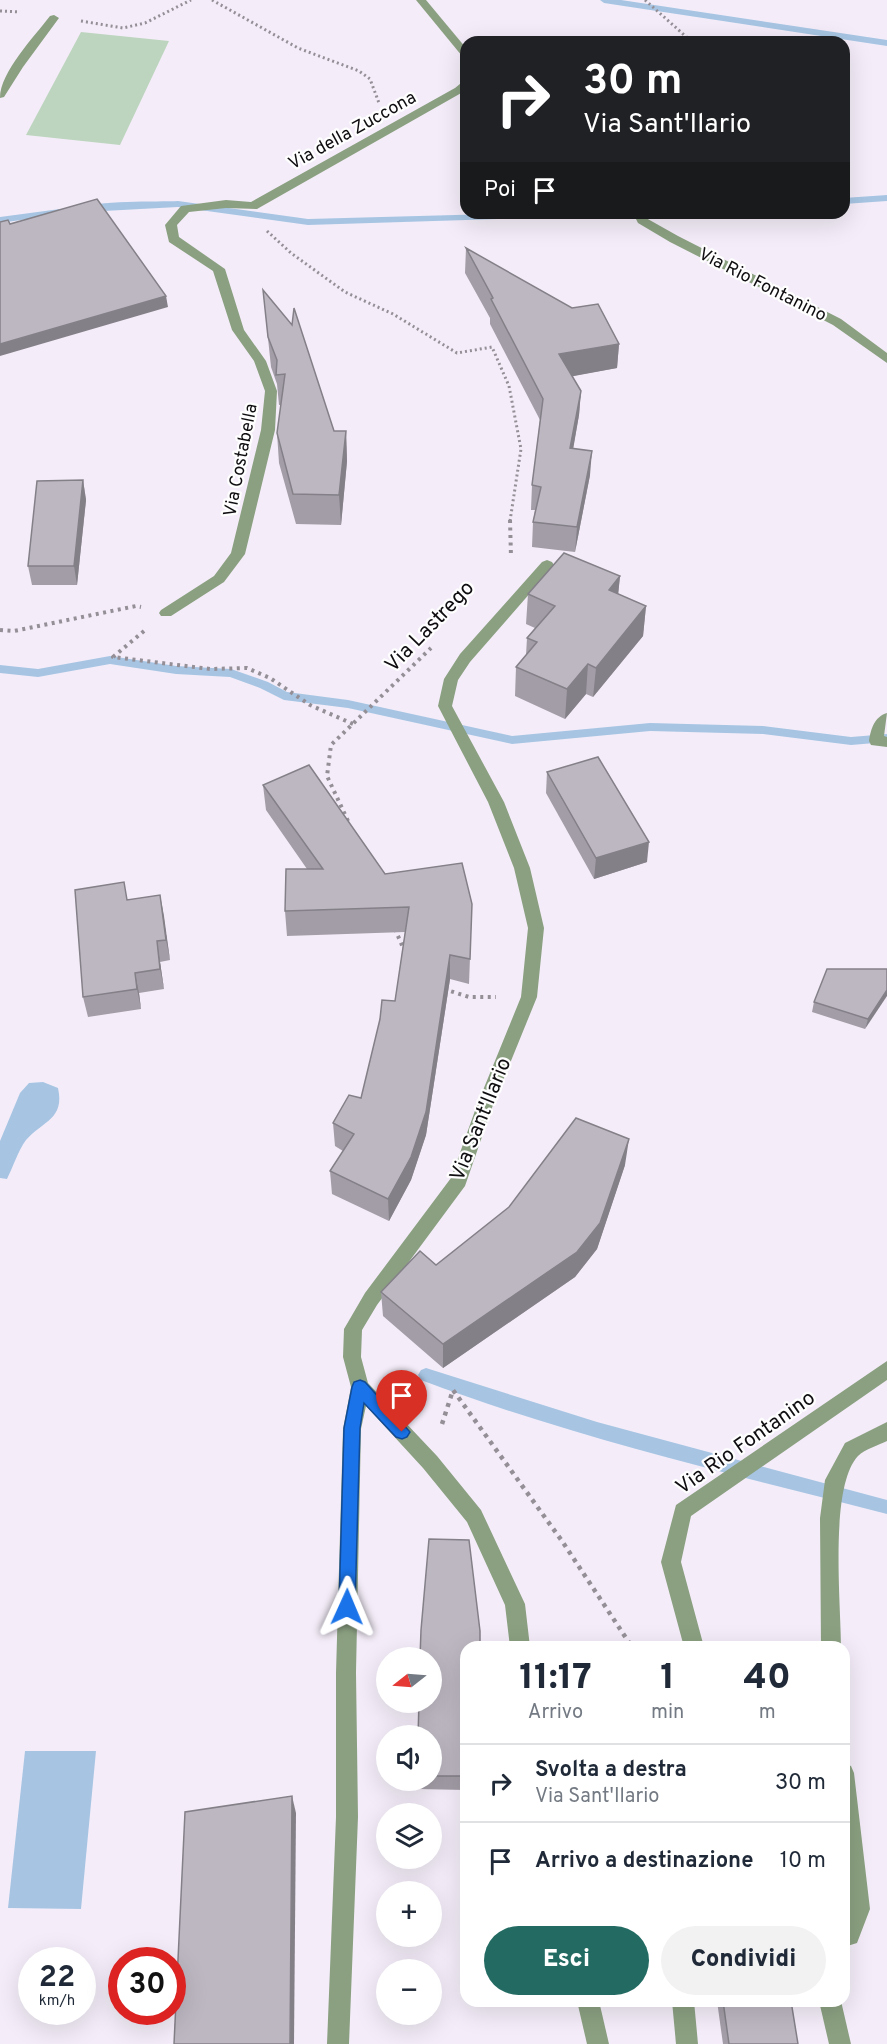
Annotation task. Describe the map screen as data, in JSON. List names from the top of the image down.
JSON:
{
  "streets": {
    "street": [
      "Via della Zuccona",
      "Via Rio Fontanino",
      "Via Costabella",
      "Via Sant'Ilario"
    ],
    "path": ["Via Lastrego"]
  },
  "crossings": [
    ["Via della Zuccona", "Via Costabella"]
  ],
  "north": "left",
  "page": {
    "turn": ["30 m", "Via Sant'Ilario"],
    "then": "Poi",
    "eta": [
      "11:17",
      "Arrivo",
      "1",
      "min",
      "40",
      "m"
    ],
    "map_buttons": ["+", "−"],
    "list": [
      {
        "name": "Svolta a destra",
        "note": "Via Sant'Ilario",
        "value": "30 m"
      },
      {
        "name": "Arrivo a destinazione",
        "value": "10 m"
      }
    ],
    "buttons": ["Esci", "Condividi"],
    "speed": "22 km/h",
    "limit": "30"
  }
}
